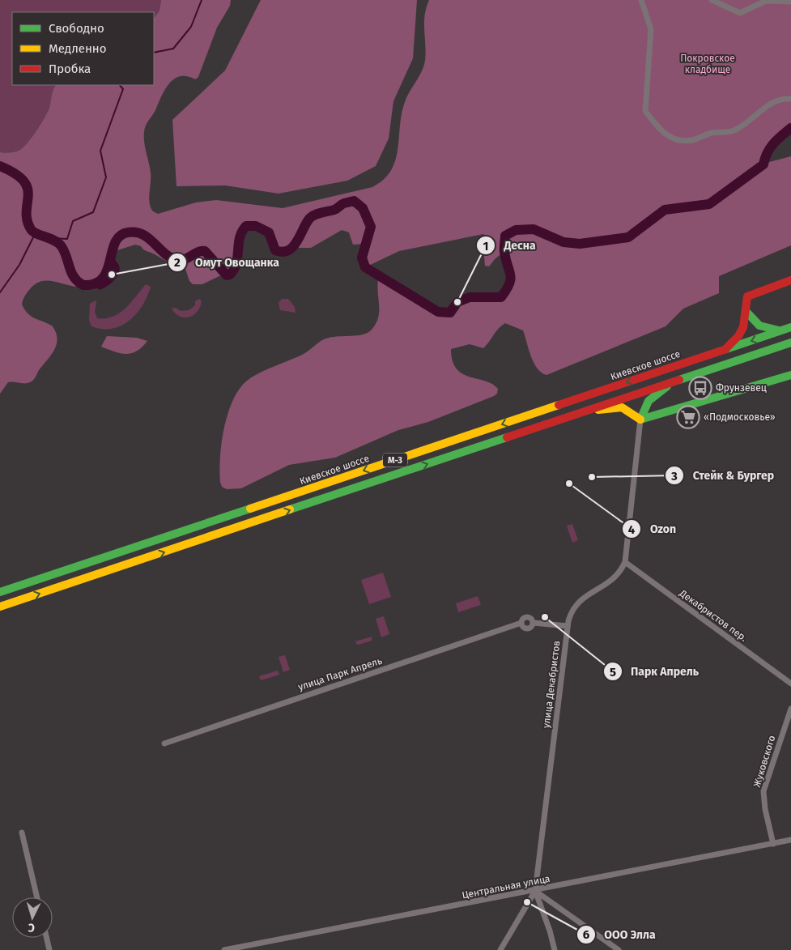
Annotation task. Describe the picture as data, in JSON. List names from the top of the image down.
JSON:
{
  "streets": {
    "main road": ["Киевское шоссе", "М-3"],
    "street": [
      "Декабристов пер.",
      "улица Парк Апрель",
      "улица Декабристов",
      "Жуковского",
      "Центральная улица"
    ]
  },
  "crossings": [
    ["Декабристов пер.", "улица Декабристов"],
    ["улица Парк Апрель", "улица Декабристов"],
    ["улица Декабристов", "Центральная улица"],
    ["Жуковского", "Центральная улица"]
  ],
  "parks": ["Покровское кладбище"],
  "places": {
    "other": [
      "Омут Овощанка",
      "Десна",
      "Стейк & Бургер",
      "Ozon",
      "Парк Апрель",
      "ООО Элла"
    ],
    "bus stop": ["Фрунзевец"],
    "supermarket": ["«Подмосковье»"]
  },
  "legend": ["Свободно", "Медленно", "Пробка"],
  "north": "bottom"
}
